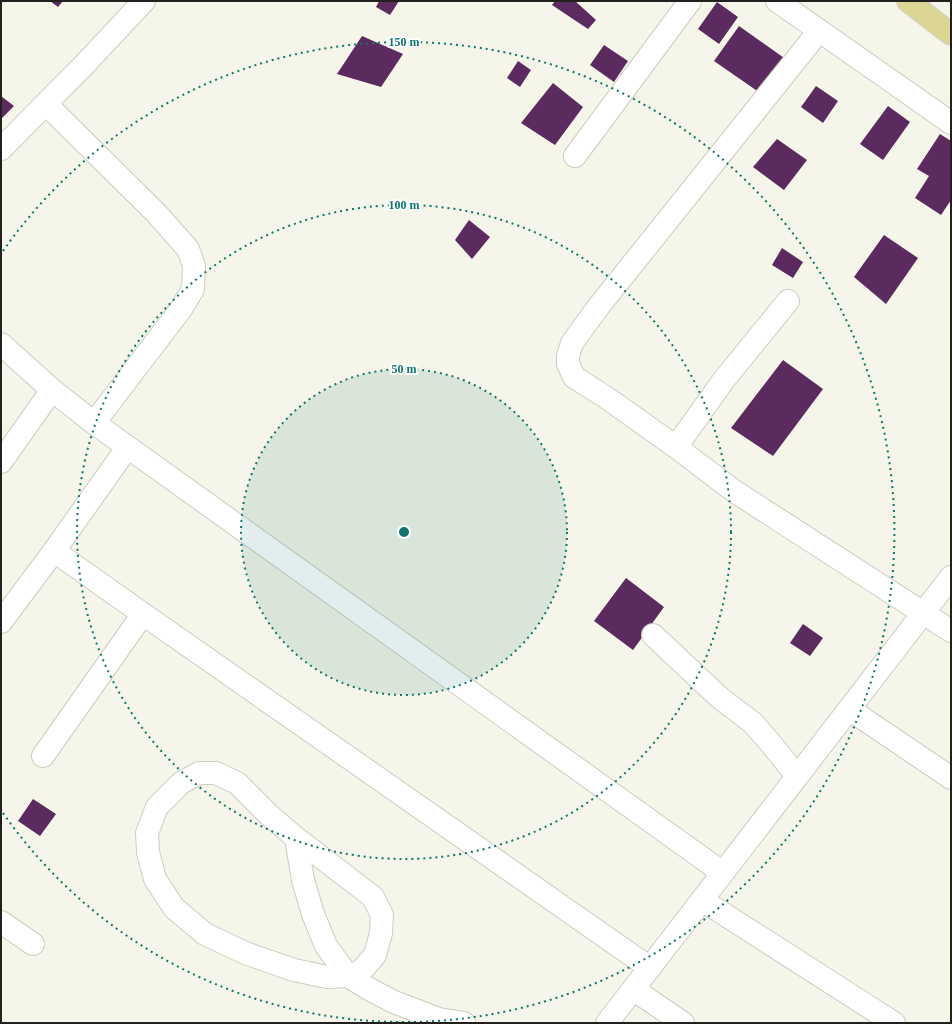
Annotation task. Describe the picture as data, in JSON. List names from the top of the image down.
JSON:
{
  "rings": ["150 m", "100 m", "50 m"]
}
